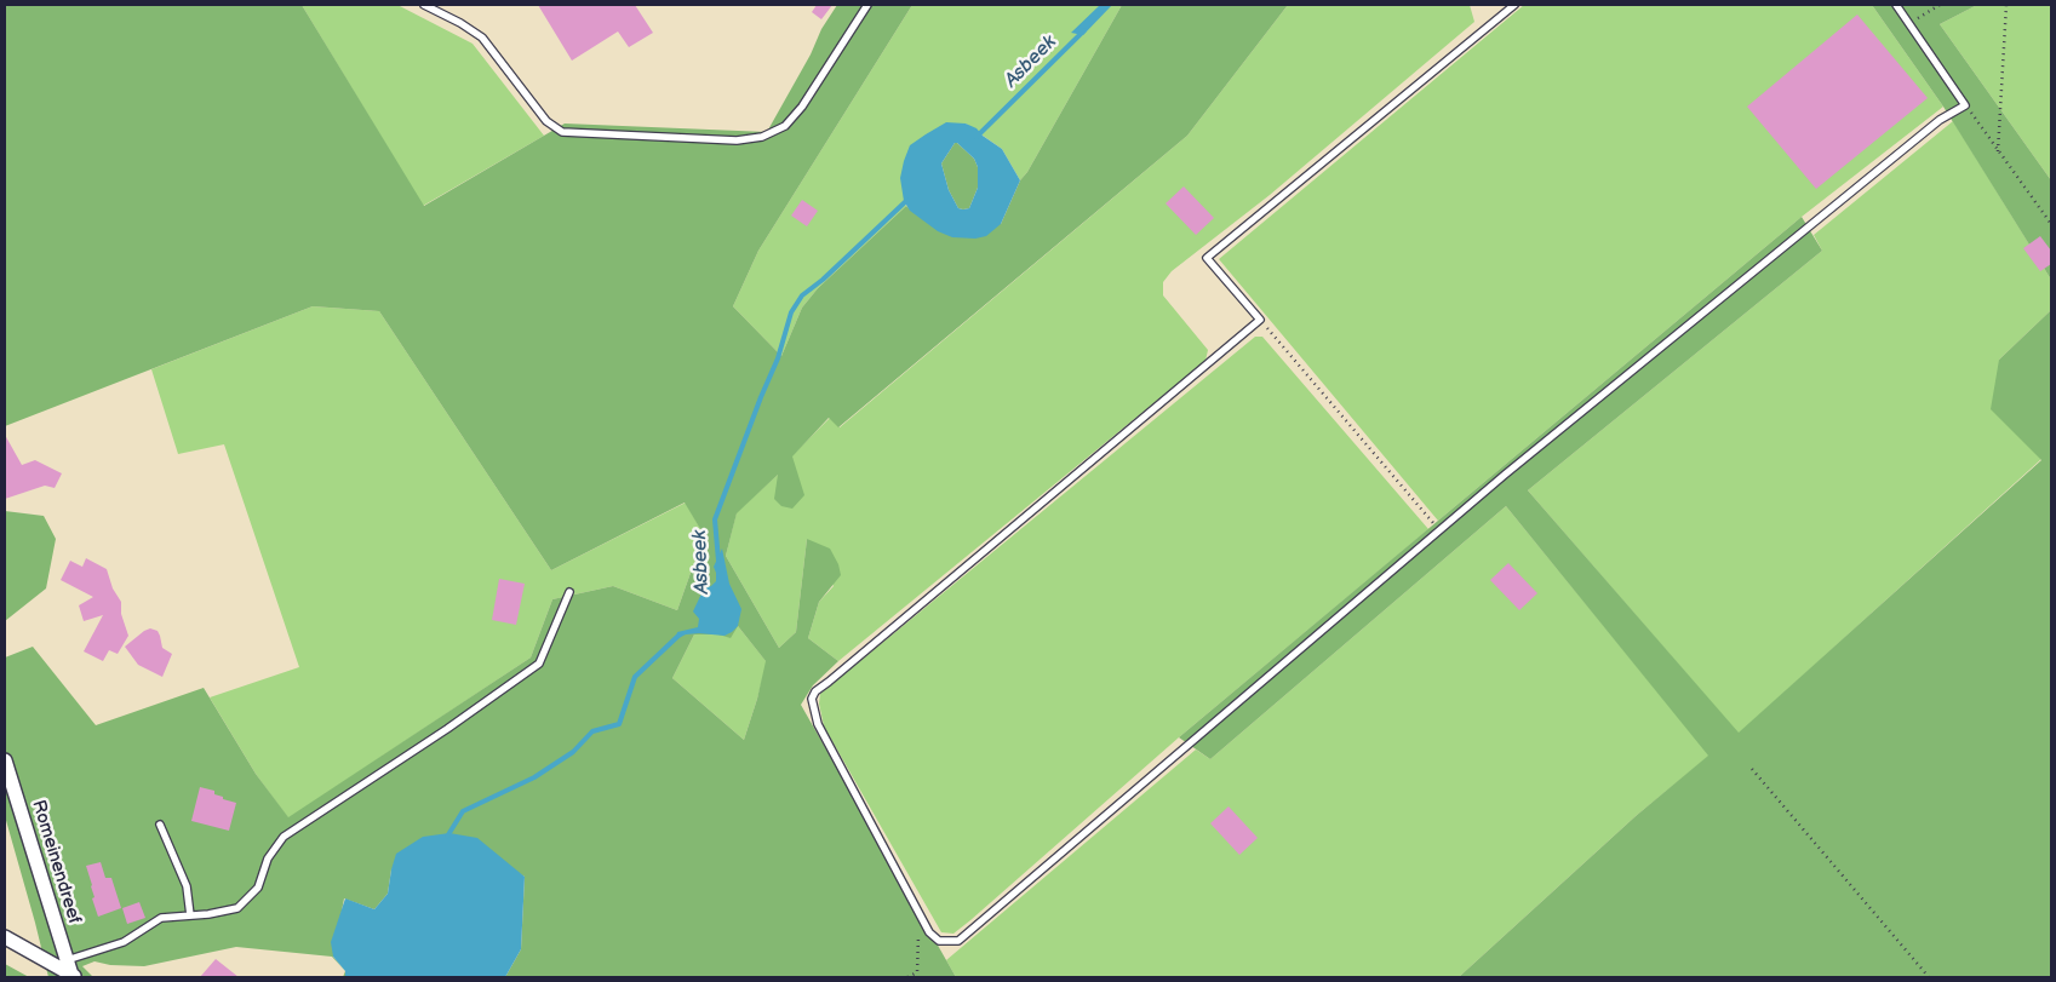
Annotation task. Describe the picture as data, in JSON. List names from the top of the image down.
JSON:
{
  "streets": {
    "street": ["Romeinendreef"]
  },
  "water": ["Asbeek"]
}
